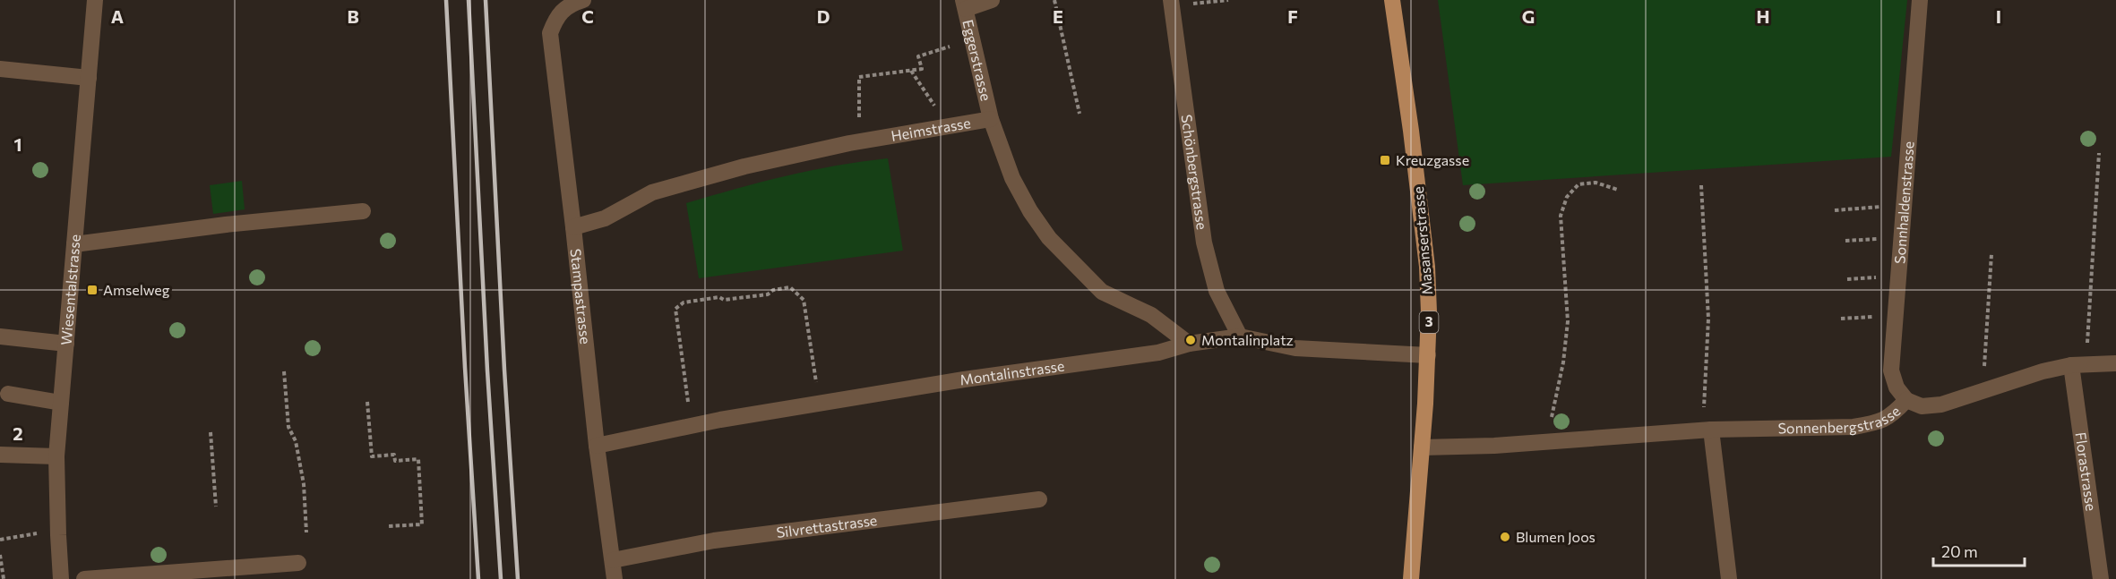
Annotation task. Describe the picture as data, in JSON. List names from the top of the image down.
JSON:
{
  "streets": {
    "main road": ["Masanserstrasse", "3"],
    "street": [
      "Eggerstrasse",
      "Heimstrasse",
      "Schönbergstrasse",
      "Sonnhaldenstrasse",
      "Wiesentalstrasse",
      "Stampastrasse",
      "Montalinstrasse",
      "Sonnenbergstrasse",
      "Florastrasse",
      "Silvrettastrasse"
    ]
  },
  "crossings": [
    ["Eggerstrasse", "Heimstrasse"],
    ["Heimstrasse", "Stampastrasse"],
    ["Heimstrasse", "Montalinstrasse"],
    ["Schönbergstrasse", "Montalinstrasse"],
    ["Sonnhaldenstrasse", "Sonnenbergstrasse"],
    ["Masanserstrasse", "Montalinstrasse"],
    ["Masanserstrasse", "Sonnenbergstrasse"],
    ["Stampastrasse", "Montalinstrasse"],
    ["Stampastrasse", "Silvrettastrasse"],
    ["Sonnenbergstrasse", "Florastrasse"]
  ],
  "places": {
    "transit": ["Kreuzgasse", "Amselweg"],
    "other": ["Montalinplatz", "Blumen Joos"]
  },
  "scale_bar": "20 m",
  "grid": {
    "columns": [
      "A",
      "B",
      "C",
      "D",
      "E",
      "F",
      "G",
      "H",
      "I"
    ],
    "rows": ["1", "2"]
  }
}
